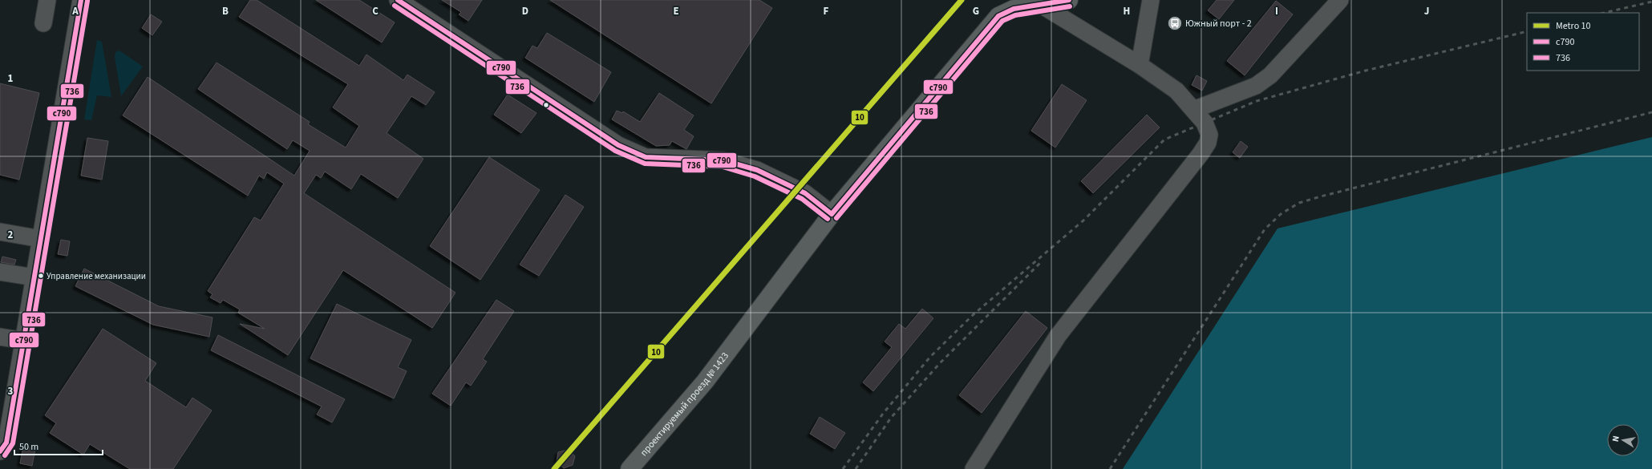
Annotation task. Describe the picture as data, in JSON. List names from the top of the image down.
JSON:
{
  "streets": {
    "main road": ["проектируемый проезд № 1423"]
  },
  "places": {
    "bus stop": ["Южный порт - 2"],
    "other": ["Управление механизации"]
  },
  "lines": ["metro line 10", "transit line с790", "transit line 736"],
  "legend": ["Metro 10", "с790", "736"],
  "scale_bar": "50 m",
  "north": "left",
  "grid": {
    "columns": [
      "A",
      "B",
      "C",
      "D",
      "E",
      "F",
      "G",
      "H",
      "I",
      "J"
    ],
    "rows": ["1", "2", "3"]
  }
}
